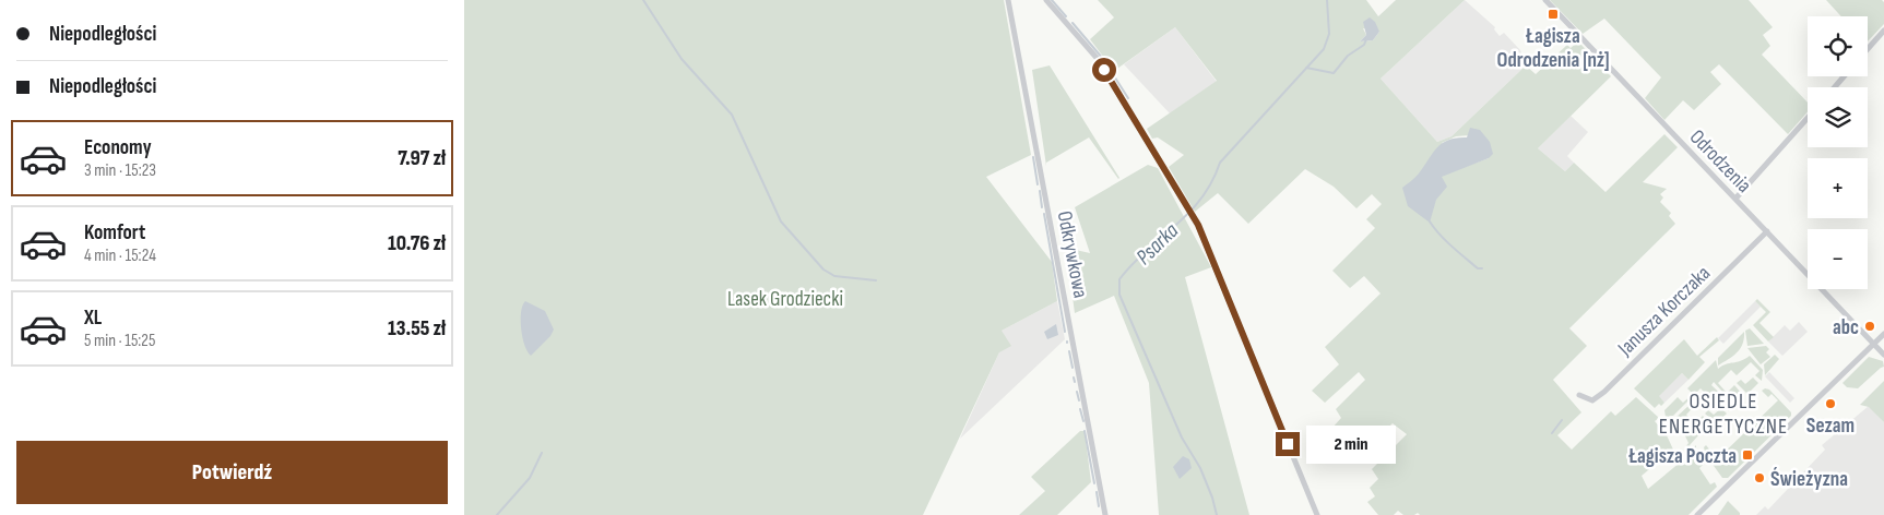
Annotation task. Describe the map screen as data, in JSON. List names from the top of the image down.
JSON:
{
  "streets": {
    "street": ["Odrodzenia", "Odkrywkowa", "Janusza Korczaka"]
  },
  "crossings": [
    ["Odrodzenia", "Janusza Korczaka"]
  ],
  "districts": ["OSIEDLE ENERGETYCZNE"],
  "water": ["Psarka"],
  "parks": ["Lasek Grodziecki"],
  "places": {
    "transit": ["Łagisza Odrodzenia [nż]", "Łagisza Poczta"],
    "other": ["abc", "Sezam", "Świeżyzna"]
  },
  "page": {
    "banner": ["Niepodległości", "Niepodległości"],
    "map_buttons": ["+", "−"],
    "list": [
      {
        "name": "Economy",
        "note": "3 min · 15:23",
        "value": "7.97 zł"
      },
      {
        "name": "Komfort",
        "note": "4 min · 15:24",
        "value": "10.76 zł"
      },
      {
        "name": "XL",
        "note": "5 min · 15:25",
        "value": "13.55 zł"
      }
    ],
    "bubble": "2 min",
    "buttons": "Potwierdź"
  }
}
